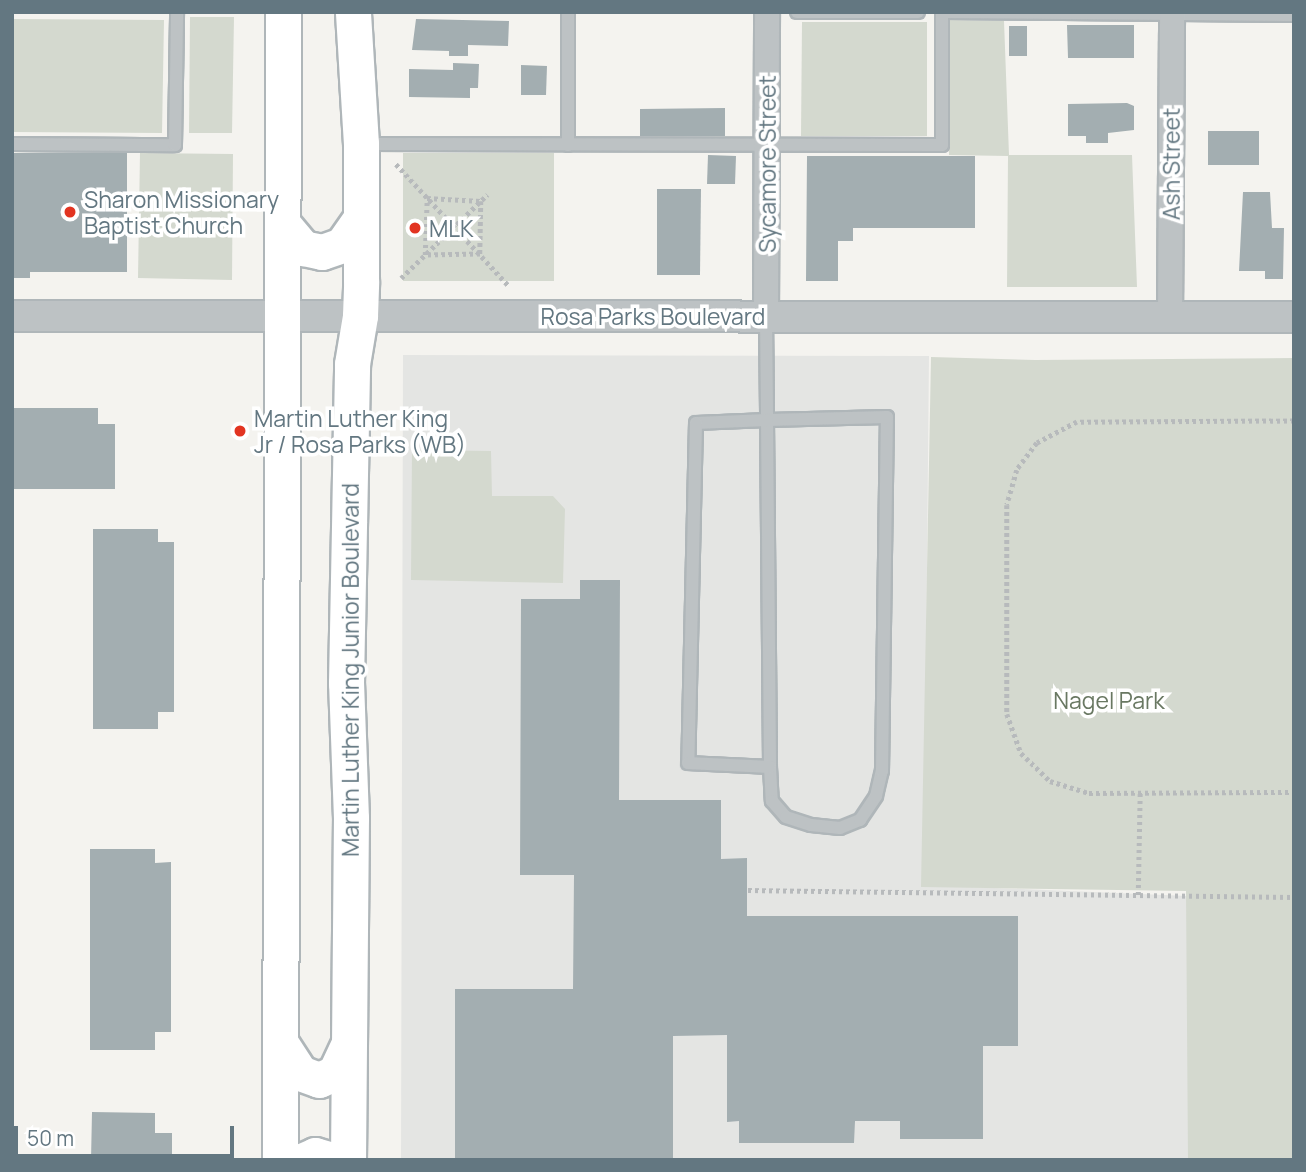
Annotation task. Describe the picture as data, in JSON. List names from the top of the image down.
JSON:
{
  "streets": {
    "main road": ["Martin Luther King Junior Boulevard"],
    "street": ["Sycamore Street", "Ash Street", "Rosa Parks Boulevard"]
  },
  "crossings": [
    ["Sycamore Street", "Rosa Parks Boulevard"],
    ["Ash Street", "Rosa Parks Boulevard"],
    ["Rosa Parks Boulevard", "Martin Luther King Junior Boulevard"]
  ],
  "parks": ["Nagel Park"],
  "places": ["Sharon Missionary Baptist Church", "MLK", "Martin Luther King Jr / Rosa Parks (WB)"],
  "scale_bar": "50 m"
}
